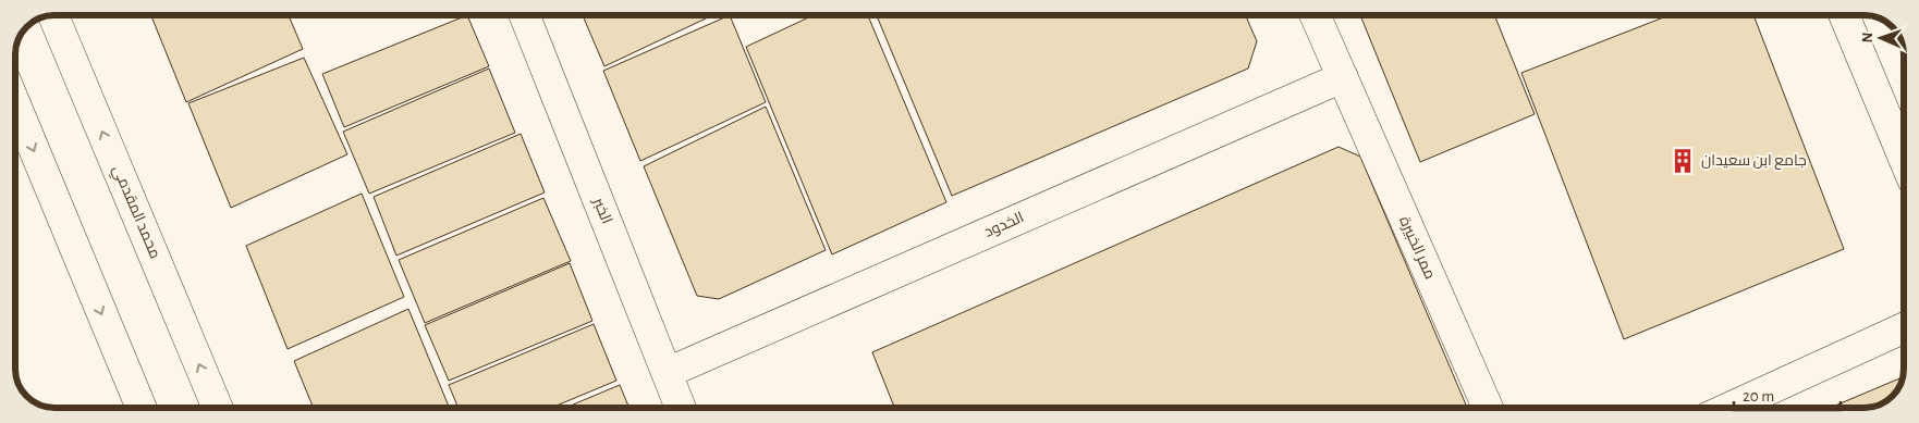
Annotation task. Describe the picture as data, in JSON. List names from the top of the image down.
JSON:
{
  "streets": {
    "street": [
      "الخبر",
      "محمد المقدمي",
      "الخدود",
      "ممر الخبيرة"
    ]
  },
  "crossings": [
    ["الخبر", "الخدود"],
    ["الخدود", "ممر الخبيرة"]
  ],
  "places": {
    "building": ["جامع ابن سعيدان"]
  },
  "scale_bar": "20 m",
  "north": "left"
}
